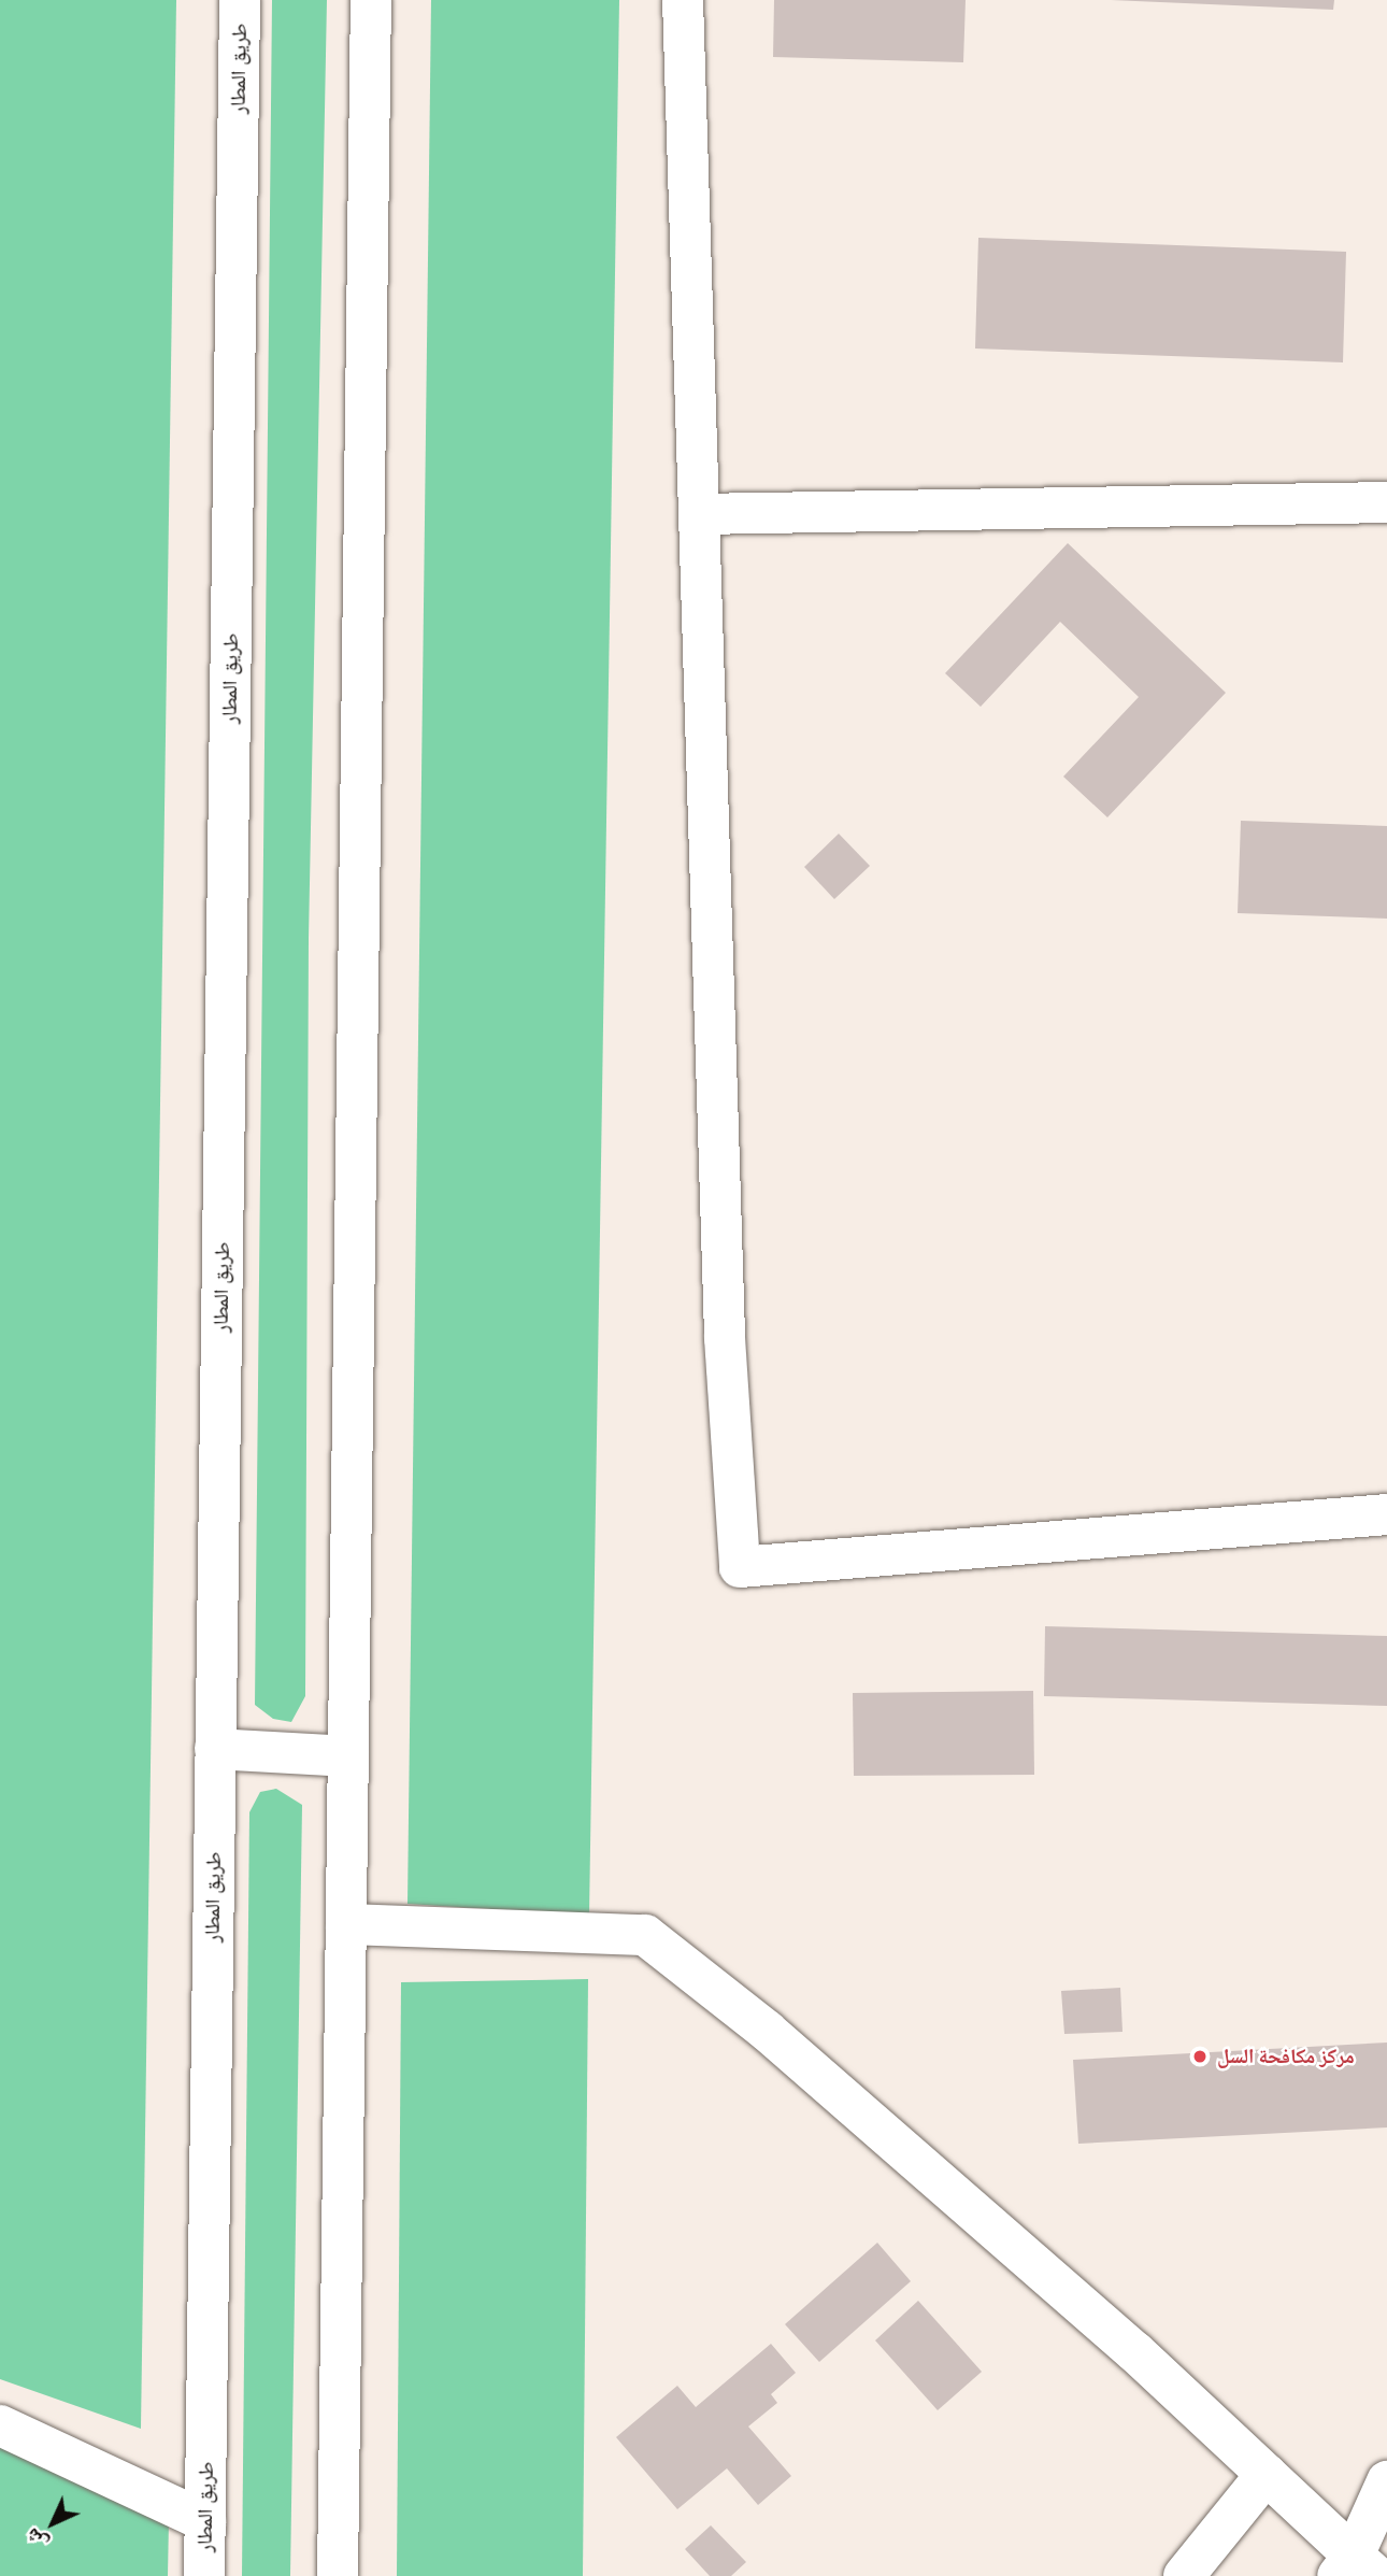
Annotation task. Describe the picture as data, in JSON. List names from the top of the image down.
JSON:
{
  "streets": {
    "main road": ["طريق المطار"]
  },
  "places": ["مركز مكافحة السل"],
  "north": "bottom left"
}
